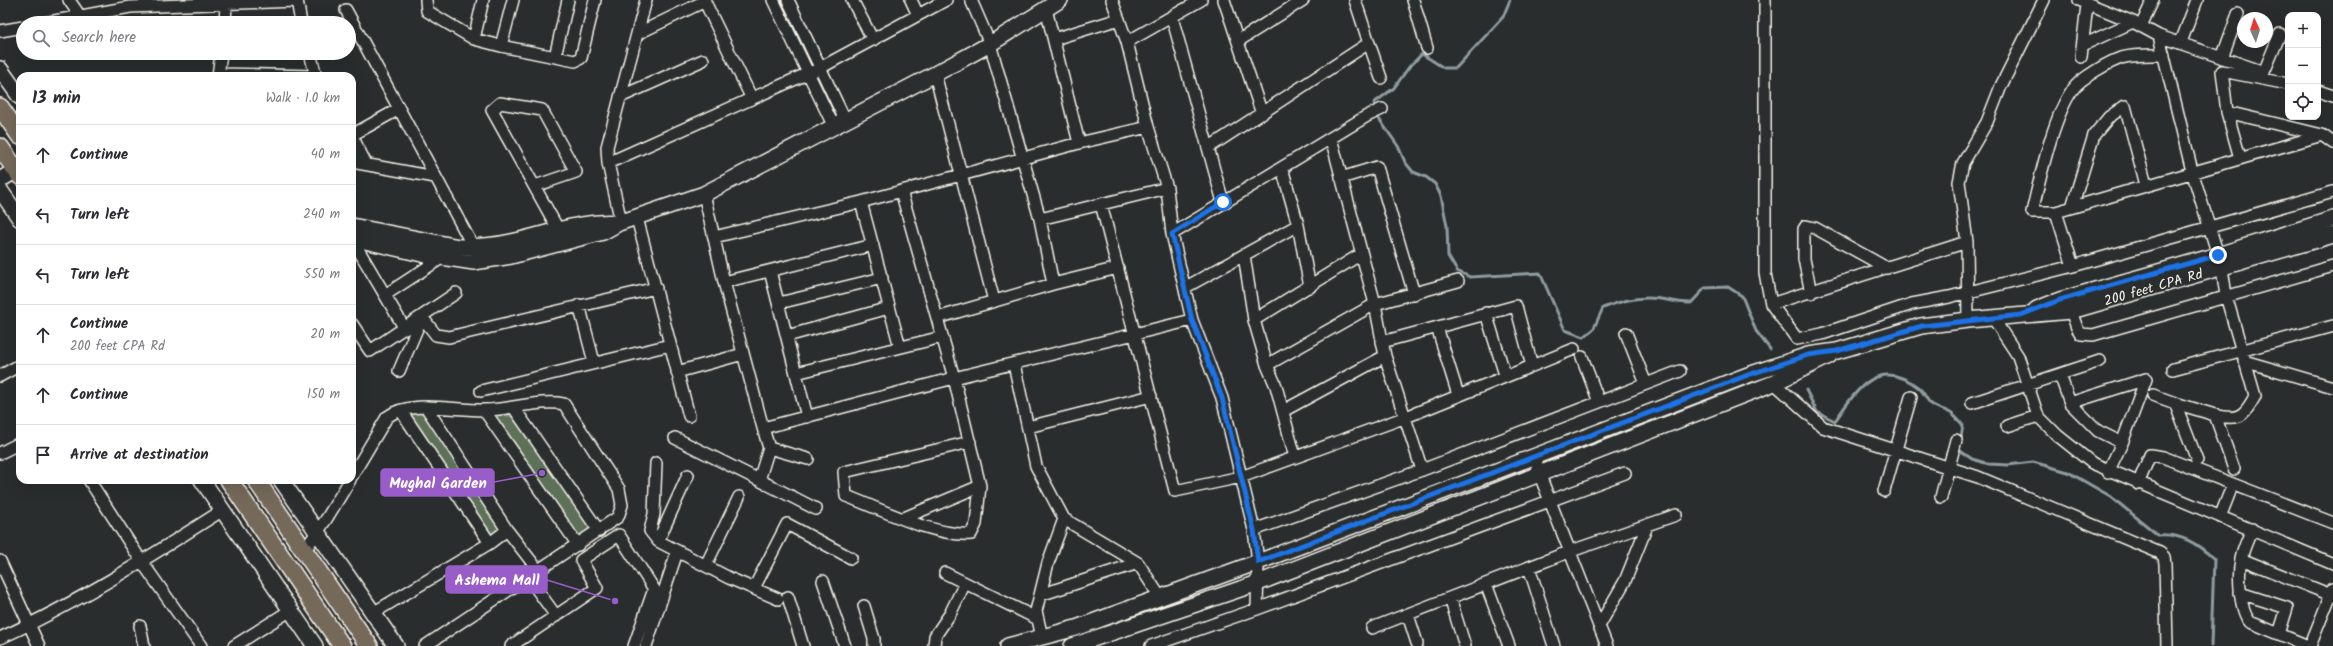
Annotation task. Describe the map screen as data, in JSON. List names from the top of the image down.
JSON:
{
  "streets": {
    "street": ["200 feet CPA Rd"]
  },
  "places": ["Mughal Garden", "Ashema Mall"],
  "north": "top",
  "page": {
    "map_buttons": ["+", "−"],
    "search": "Search here",
    "heading": ["13 min", "Walk · 1.0 km"],
    "list": [
      ["Continue", "40 m"],
      ["Turn left", "240 m"],
      ["Turn left", "550 m"],
      ["Continue", "200 feet CPA Rd", "20 m"],
      ["Continue", "150 m"],
      "Arrive at destination"
    ]
  }
}
